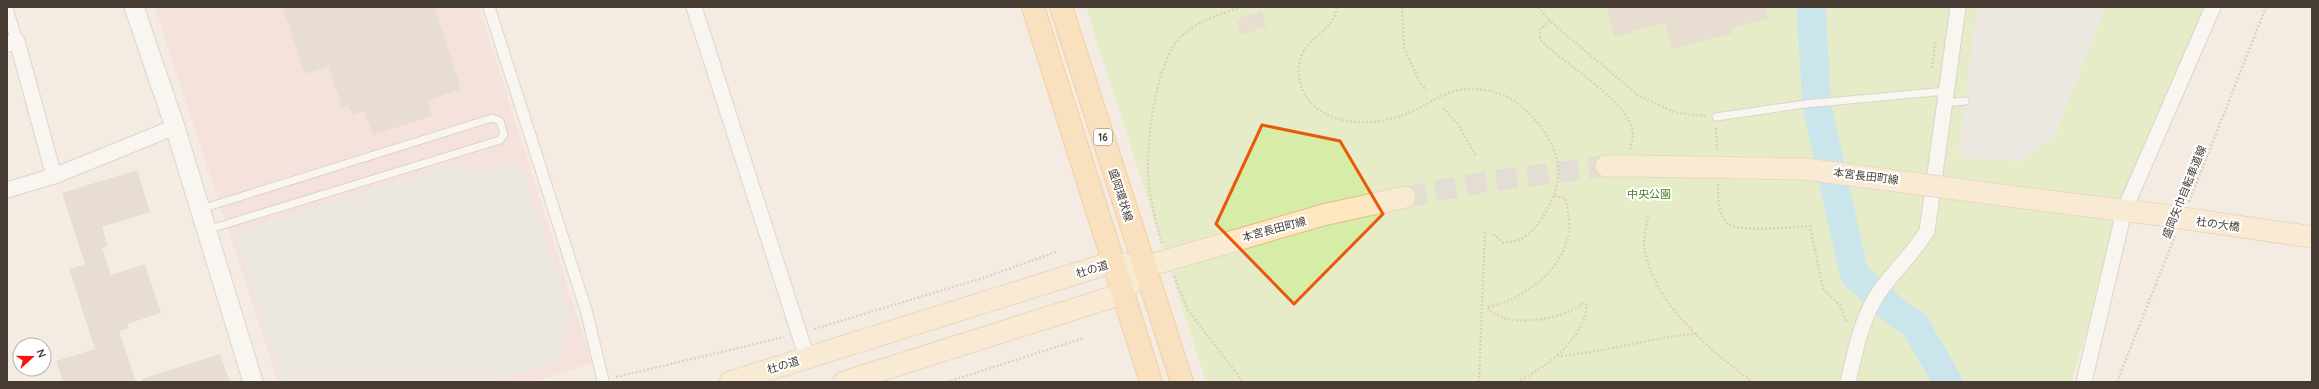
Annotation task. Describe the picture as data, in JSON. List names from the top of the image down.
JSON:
{
  "streets": {
    "main road": [
      "16",
      "本宮長田町線",
      "盛岡環状線",
      "杜の大橋",
      "杜の道"
    ],
    "path": ["盛岡矢巾自転車道線"]
  },
  "crossings": [
    ["本宮長田町線", "盛岡環状線"],
    ["本宮長田町線", "杜の大橋"],
    ["本宮長田町線", "杜の道"],
    ["盛岡環状線", "杜の道"]
  ],
  "parks": ["中央公園"],
  "north": "right"
}
